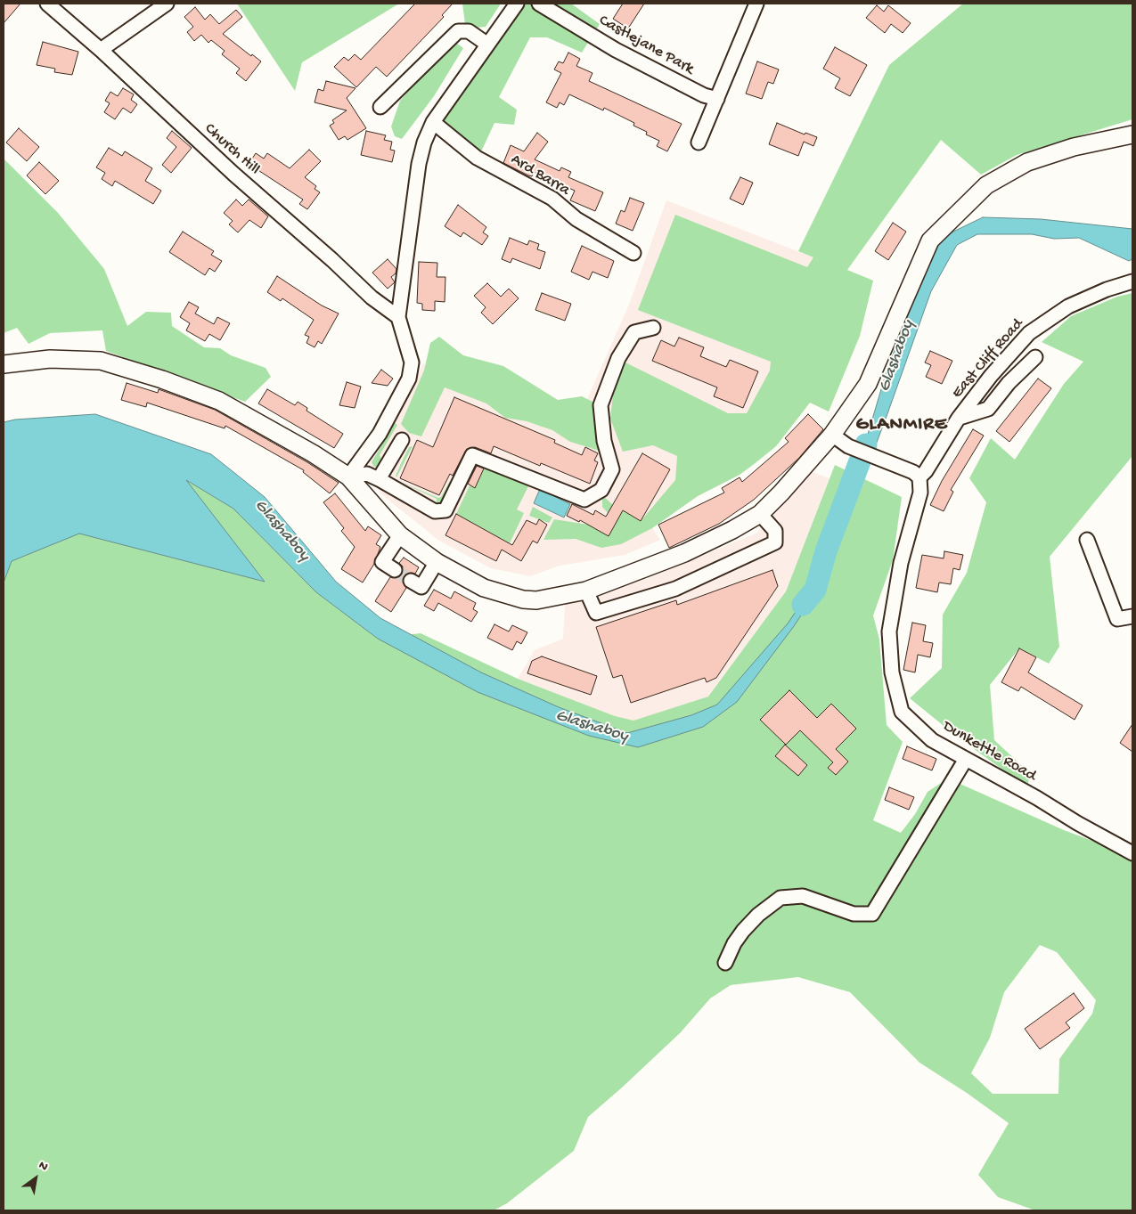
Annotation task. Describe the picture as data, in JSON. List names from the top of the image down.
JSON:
{
  "streets": {
    "street": [
      "Castlejane Park",
      "Church Hill",
      "Ard Barra",
      "East Cliff Road",
      "Dunkettle Road"
    ]
  },
  "crossings": [
    ["East Cliff Road", "Dunkettle Road"]
  ],
  "districts": ["GLANMIRE"],
  "water": ["Glashaboy"],
  "north": "top right"
}
